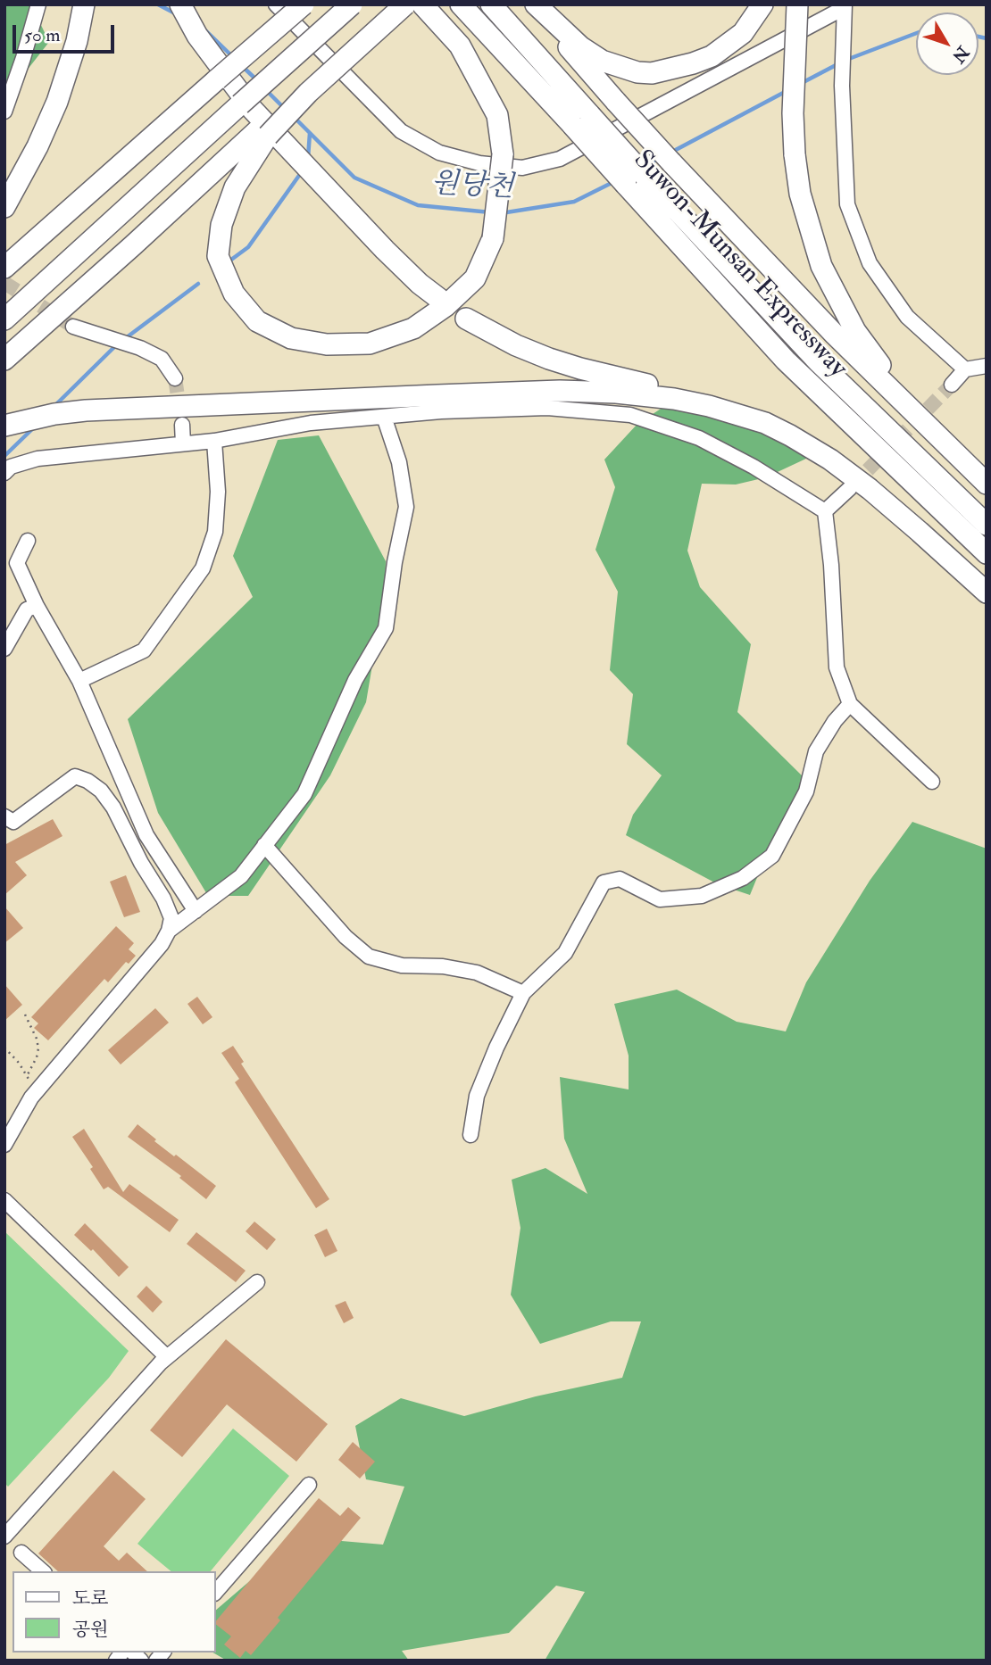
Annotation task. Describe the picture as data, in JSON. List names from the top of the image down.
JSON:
{
  "streets": {
    "highway": ["Suwon-Munsan Expressway"]
  },
  "water": ["원당천"],
  "legend": ["도로", "공원"],
  "scale_bar": "50 m",
  "north": "bottom right"
}
